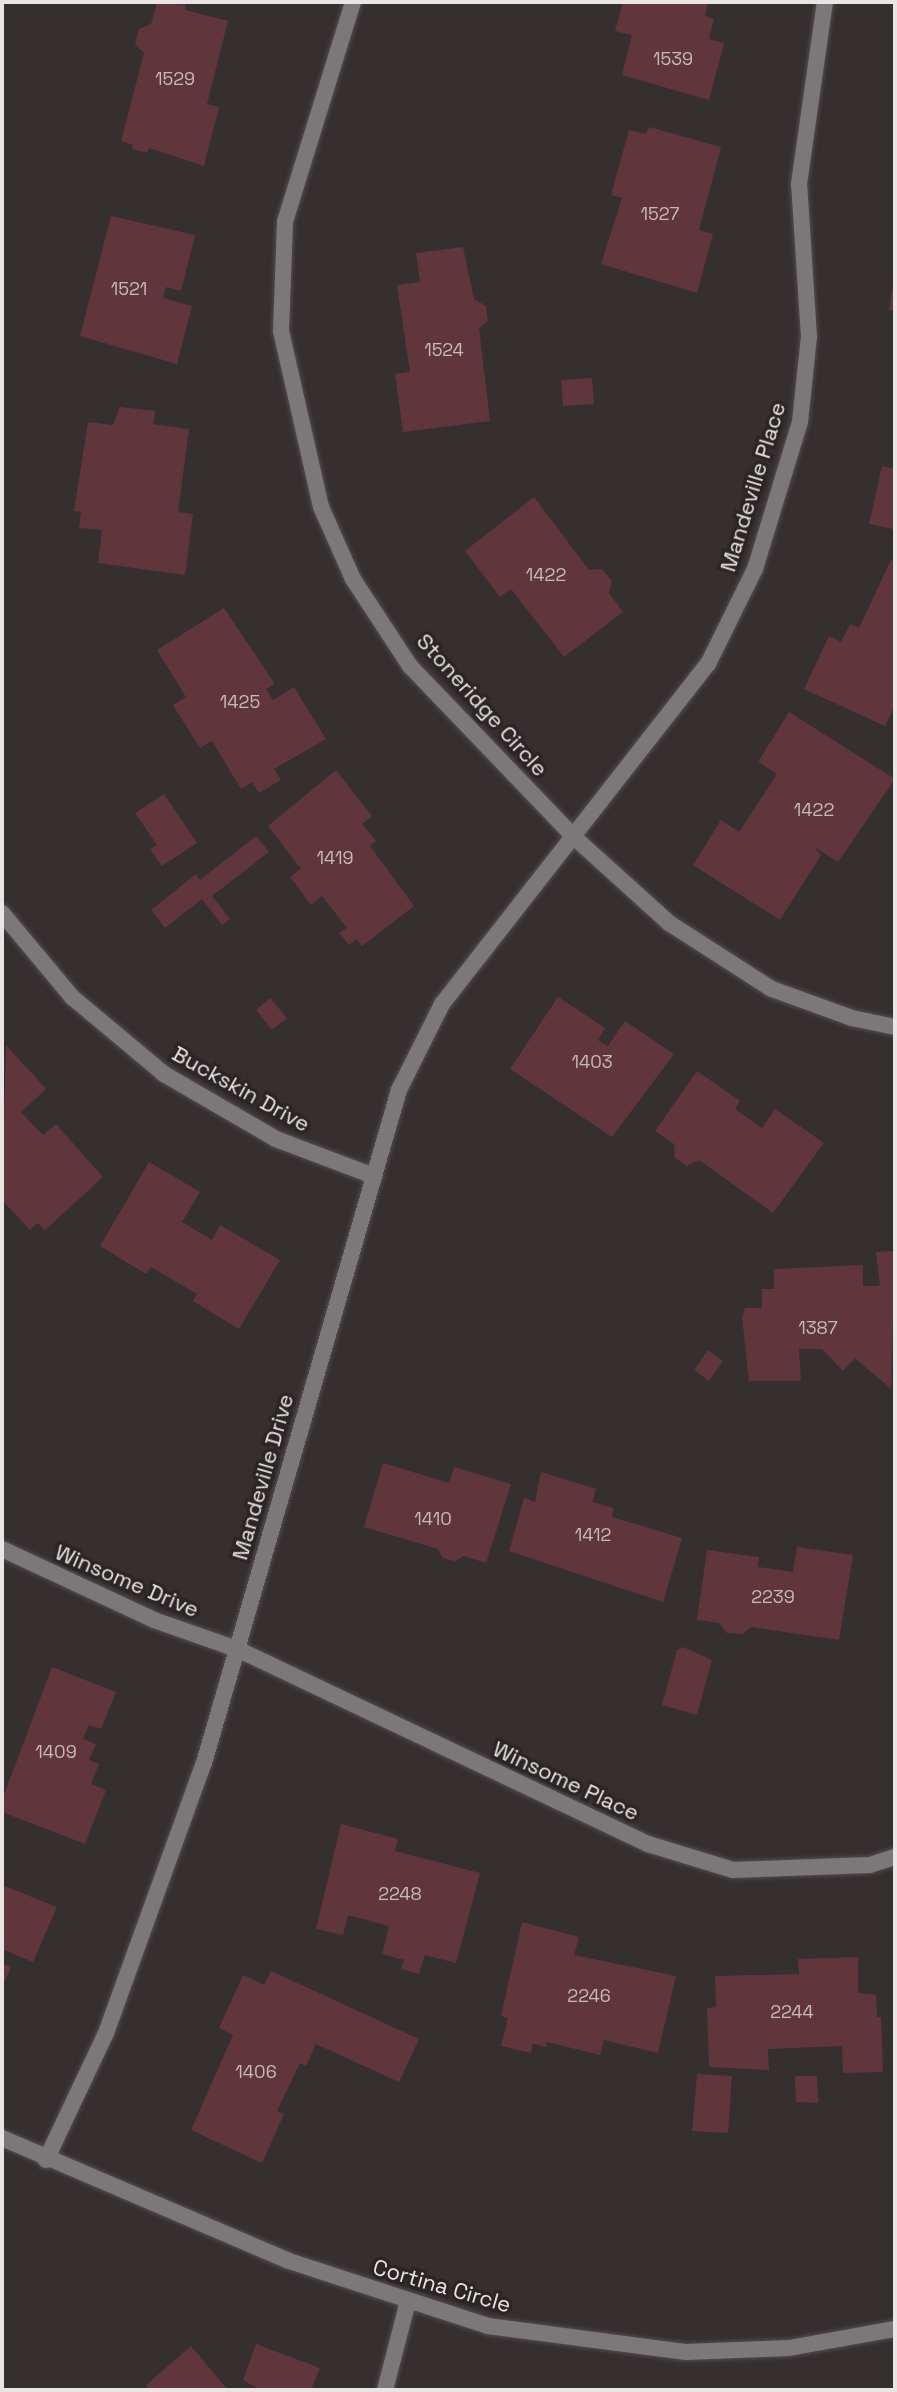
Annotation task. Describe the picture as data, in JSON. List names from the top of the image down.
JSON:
{
  "streets": {
    "street": [
      "Mandeville Place",
      "Stoneridge Circle",
      "Buckskin Drive",
      "Mandeville Drive",
      "Winsome Drive",
      "Winsome Place",
      "Cortina Circle"
    ]
  },
  "crossings": [
    ["Mandeville Place", "Stoneridge Circle"],
    ["Mandeville Place", "Mandeville Drive"],
    ["Stoneridge Circle", "Mandeville Drive"],
    ["Buckskin Drive", "Mandeville Drive"],
    ["Mandeville Drive", "Winsome Drive"],
    ["Mandeville Drive", "Winsome Place"],
    ["Mandeville Drive", "Cortina Circle"],
    ["Winsome Drive", "Winsome Place"]
  ],
  "house_numbers": [
    "1539",
    "1529",
    "1527",
    "1521",
    "1524",
    "1422",
    "1425",
    "1422",
    "1419",
    "1403",
    "1387",
    "1410",
    "1412",
    "2239",
    "1409",
    "2248",
    "2246",
    "2244",
    "1406"
  ]
}
